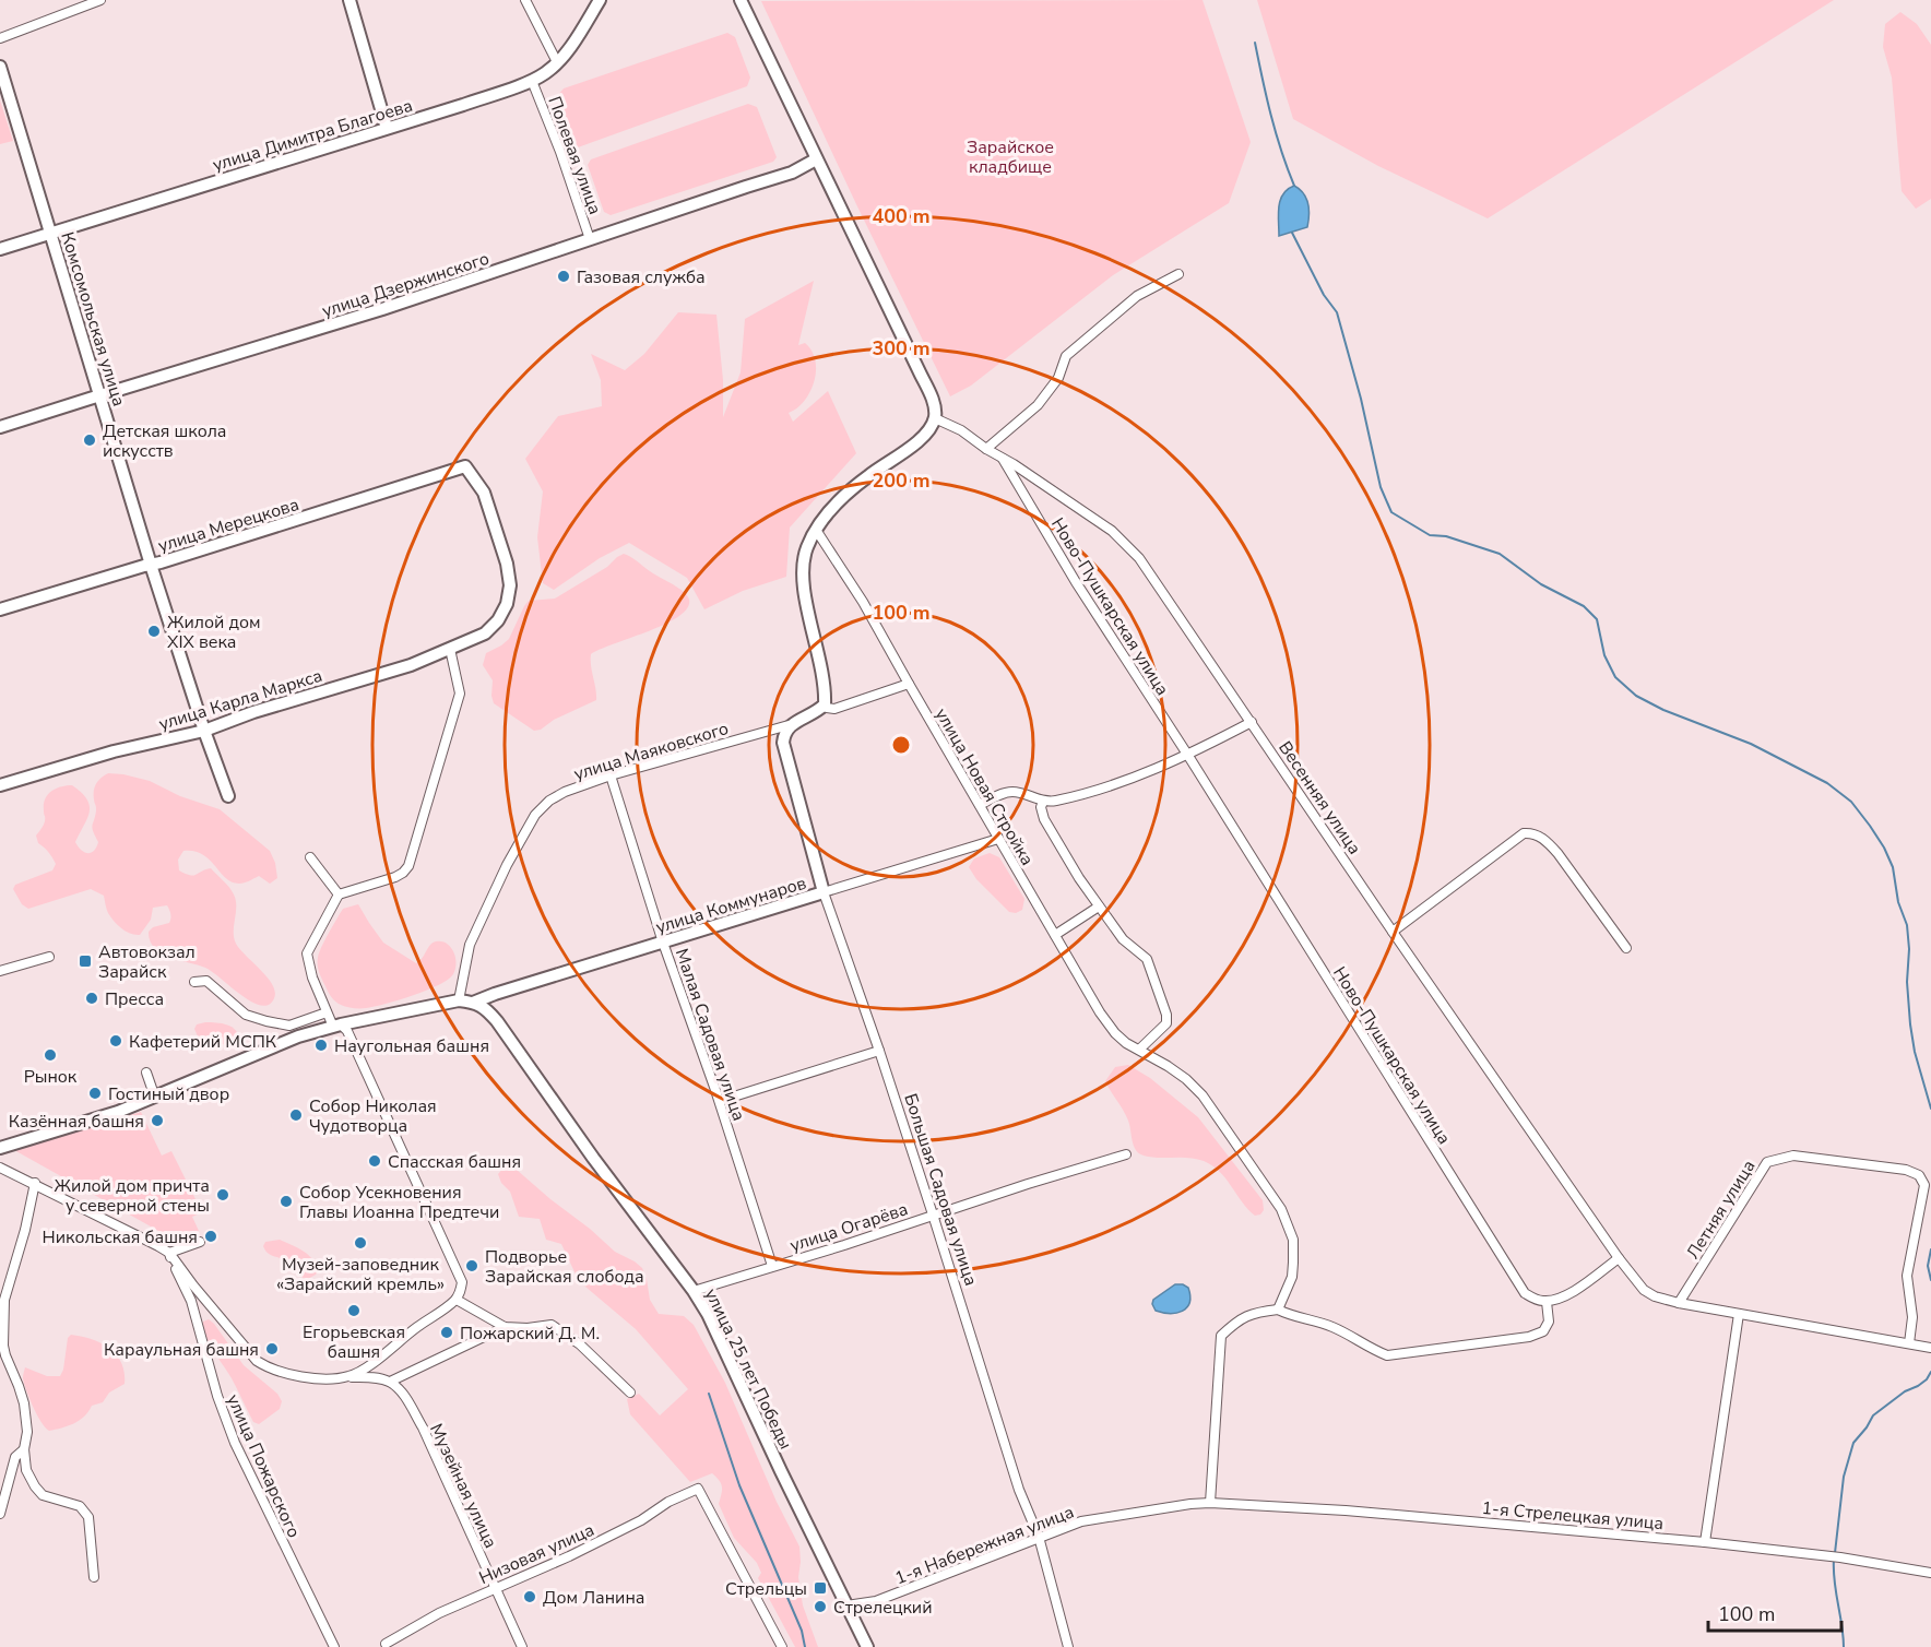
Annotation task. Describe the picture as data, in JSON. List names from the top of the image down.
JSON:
{
  "streets": {
    "street": [
      "улица Димитра Благоева",
      "Полевая улица",
      "улица Дзержинского",
      "Комсомольская улица",
      "улица Мерецкова",
      "Ново-Пушкарская улица",
      "улица Карла Маркса",
      "улица Маяковского",
      "улица Новая Стройка",
      "Весенняя улица",
      "улица Коммунаров",
      "Малая Садовая улица",
      "Большая Садовая улица",
      "Летняя улица",
      "улица Огарёва",
      "улица 25 лет Победы",
      "улица Пожарского",
      "Музейная улица",
      "1-я Стрелецкая улица",
      "1-я Набережная улица",
      "Низовая улица"
    ]
  },
  "crossings": [
    ["улица Димитра Благоева", "Полевая улица"],
    ["улица Димитра Благоева", "Комсомольская улица"],
    ["Полевая улица", "улица Дзержинского"],
    ["улица Дзержинского", "Комсомольская улица"],
    ["Комсомольская улица", "улица Мерецкова"],
    ["Комсомольская улица", "улица Карла Маркса"],
    ["улица Мерецкова", "улица Карла Маркса"],
    ["Ново-Пушкарская улица", "Весенняя улица"],
    ["улица Маяковского", "Малая Садовая улица"],
    ["улица Маяковского", "Большая Садовая улица"],
    ["улица Новая Стройка", "улица Коммунаров"],
    ["улица Коммунаров", "Малая Садовая улица"],
    ["улица Коммунаров", "Большая Садовая улица"],
    ["улица Коммунаров", "улица 25 лет Победы"],
    ["Малая Садовая улица", "улица Огарёва"],
    ["Большая Садовая улица", "улица Огарёва"],
    ["Большая Садовая улица", "1-я Набережная улица"],
    ["улица Огарёва", "улица 25 лет Победы"],
    ["улица 25 лет Победы", "1-я Набережная улица"],
    ["Музейная улица", "Низовая улица"],
    ["1-я Стрелецкая улица", "1-я Набережная улица"]
  ],
  "parks": ["Зарайское кладбище"],
  "places": {
    "other": [
      "Газовая служба",
      "Детская школа искусств",
      "Жилой дом XIX века",
      "Пресса",
      "Кафетерий МСПК",
      "Наугольная башня",
      "Рынок",
      "Гостиный двор",
      "Собор Николая Чудотворца",
      "Казённая башня",
      "Спасская башня",
      "Жилой дом причта у северной стены",
      "Собор Усекновения Главы Иоанна Предтечи",
      "Никольская башня",
      "Музей-заповедник «Зарайский кремль»",
      "Подворье Зарайская слобода",
      "Егорьевская башня",
      "Пожарский Д. М.",
      "Караульная башня",
      "Дом Ланина",
      "Стрелецкий"
    ],
    "transit": ["Автовокзал Зарайск", "Стрельцы"]
  },
  "scale_bar": "100 m",
  "rings": [
    "400 m",
    "300 m",
    "200 m",
    "100 m"
  ]
}
